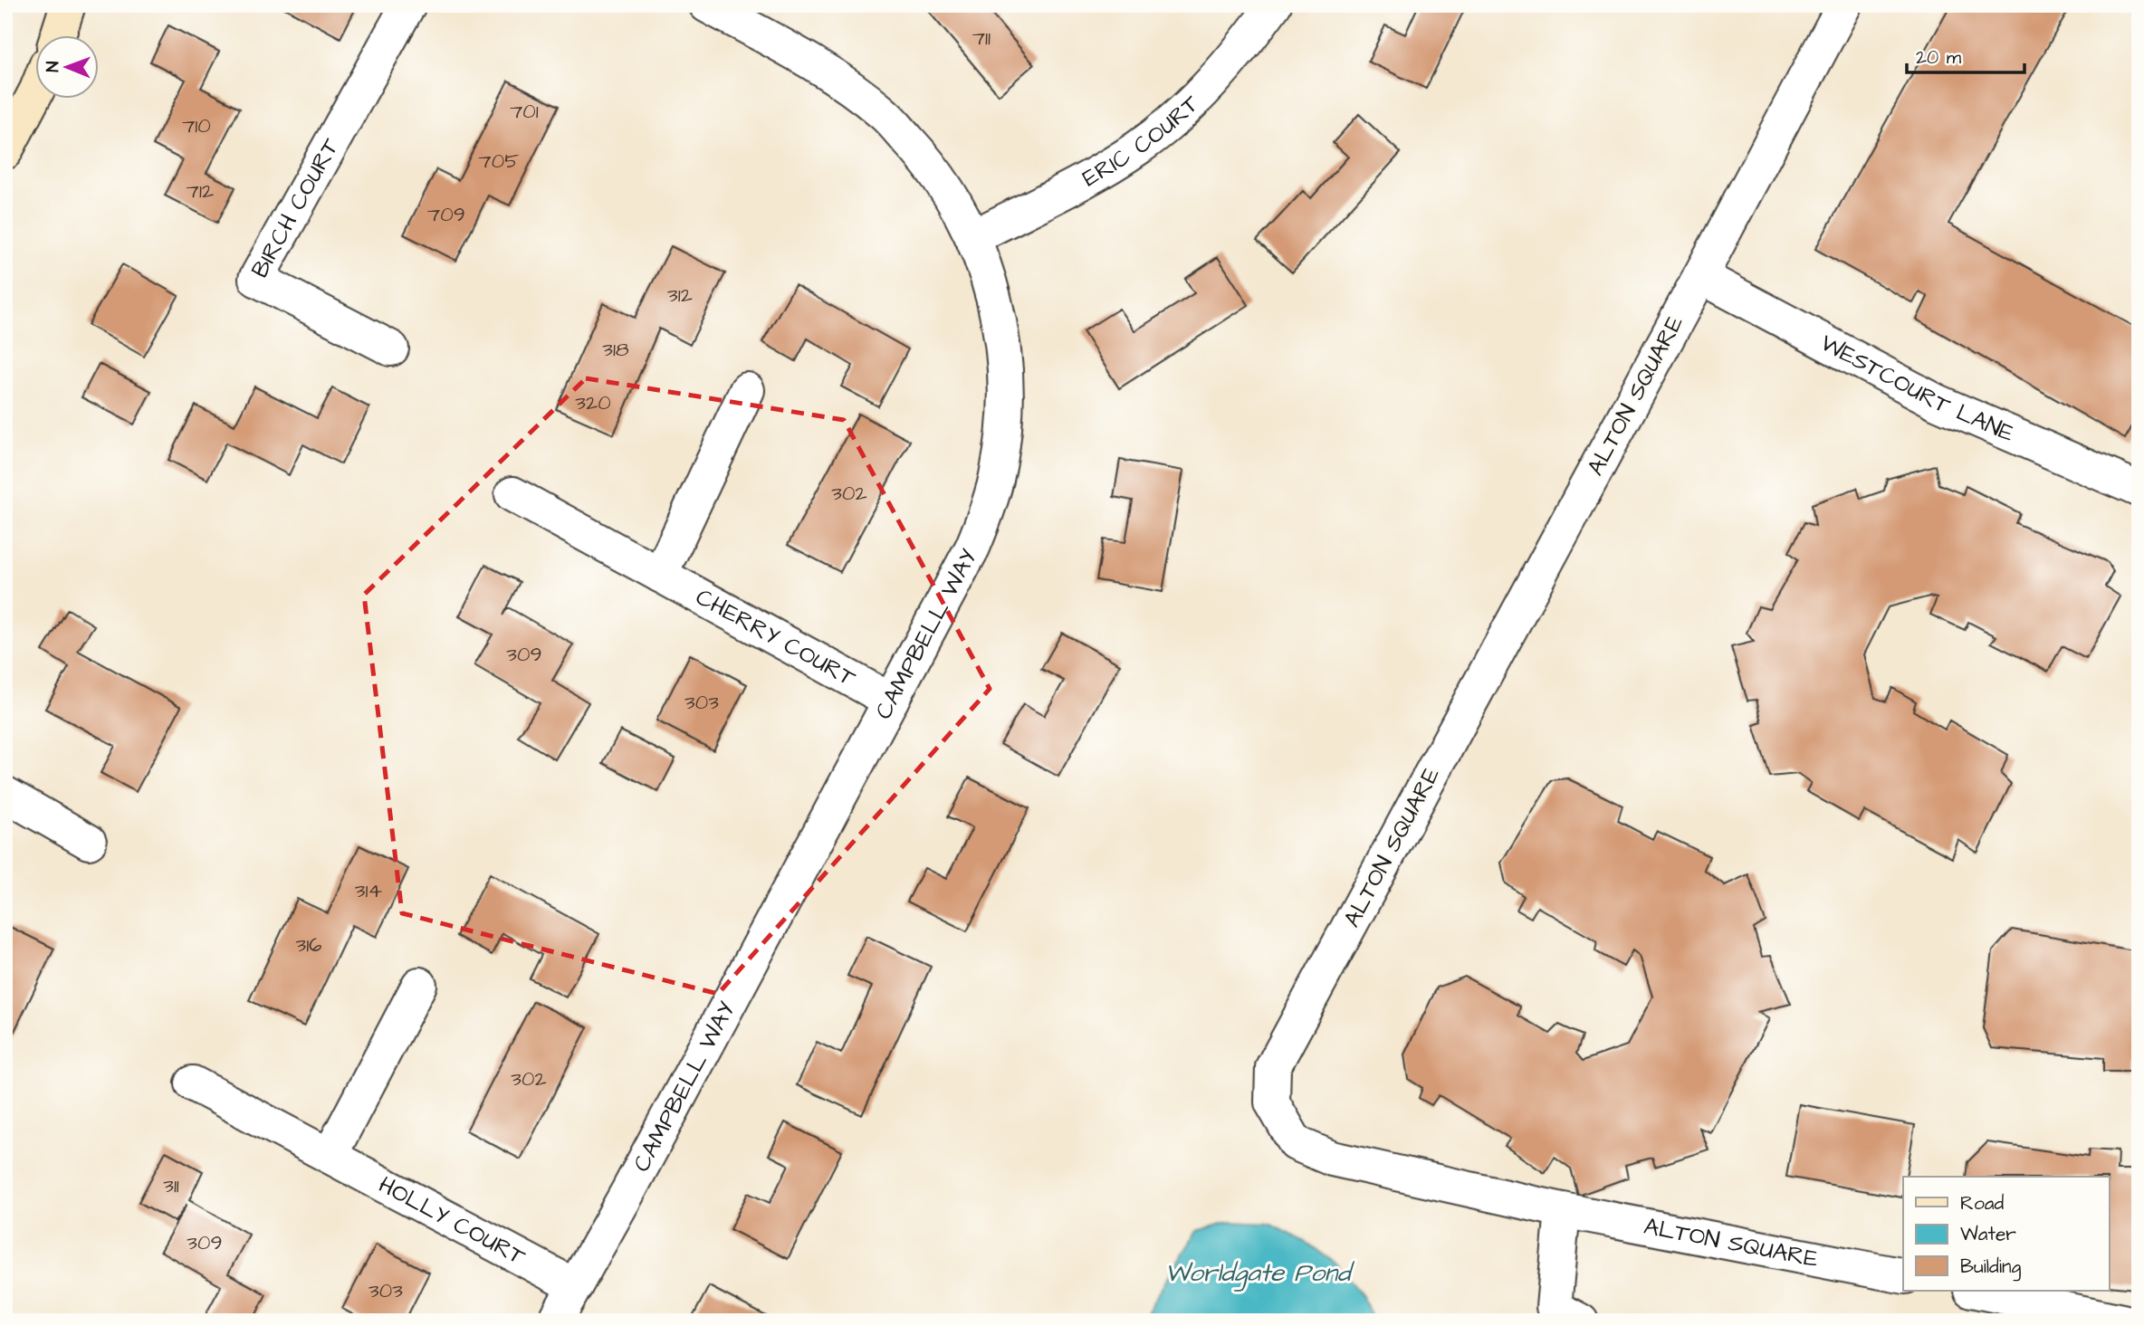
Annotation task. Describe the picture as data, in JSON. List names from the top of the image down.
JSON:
{
  "streets": {
    "street": [
      "ERIC COURT",
      "BIRCH COURT",
      "WESTCOURT LANE",
      "ALTON SQUARE",
      "CAMPBELL WAY",
      "CHERRY COURT",
      "HOLLY COURT"
    ]
  },
  "crossings": [
    ["ERIC COURT", "CAMPBELL WAY"],
    ["WESTCOURT LANE", "ALTON SQUARE"],
    ["CAMPBELL WAY", "CHERRY COURT"],
    ["CAMPBELL WAY", "HOLLY COURT"]
  ],
  "water": ["Worldgate Pond"],
  "house_numbers": [
    "711",
    "701",
    "710",
    "705",
    "712",
    "709",
    "312",
    "318",
    "320",
    "302",
    "309",
    "303",
    "314",
    "316",
    "302",
    "311",
    "309",
    "303"
  ],
  "legend": ["Road", "Water", "Building"],
  "scale_bar": "20 m",
  "north": "left"
}
